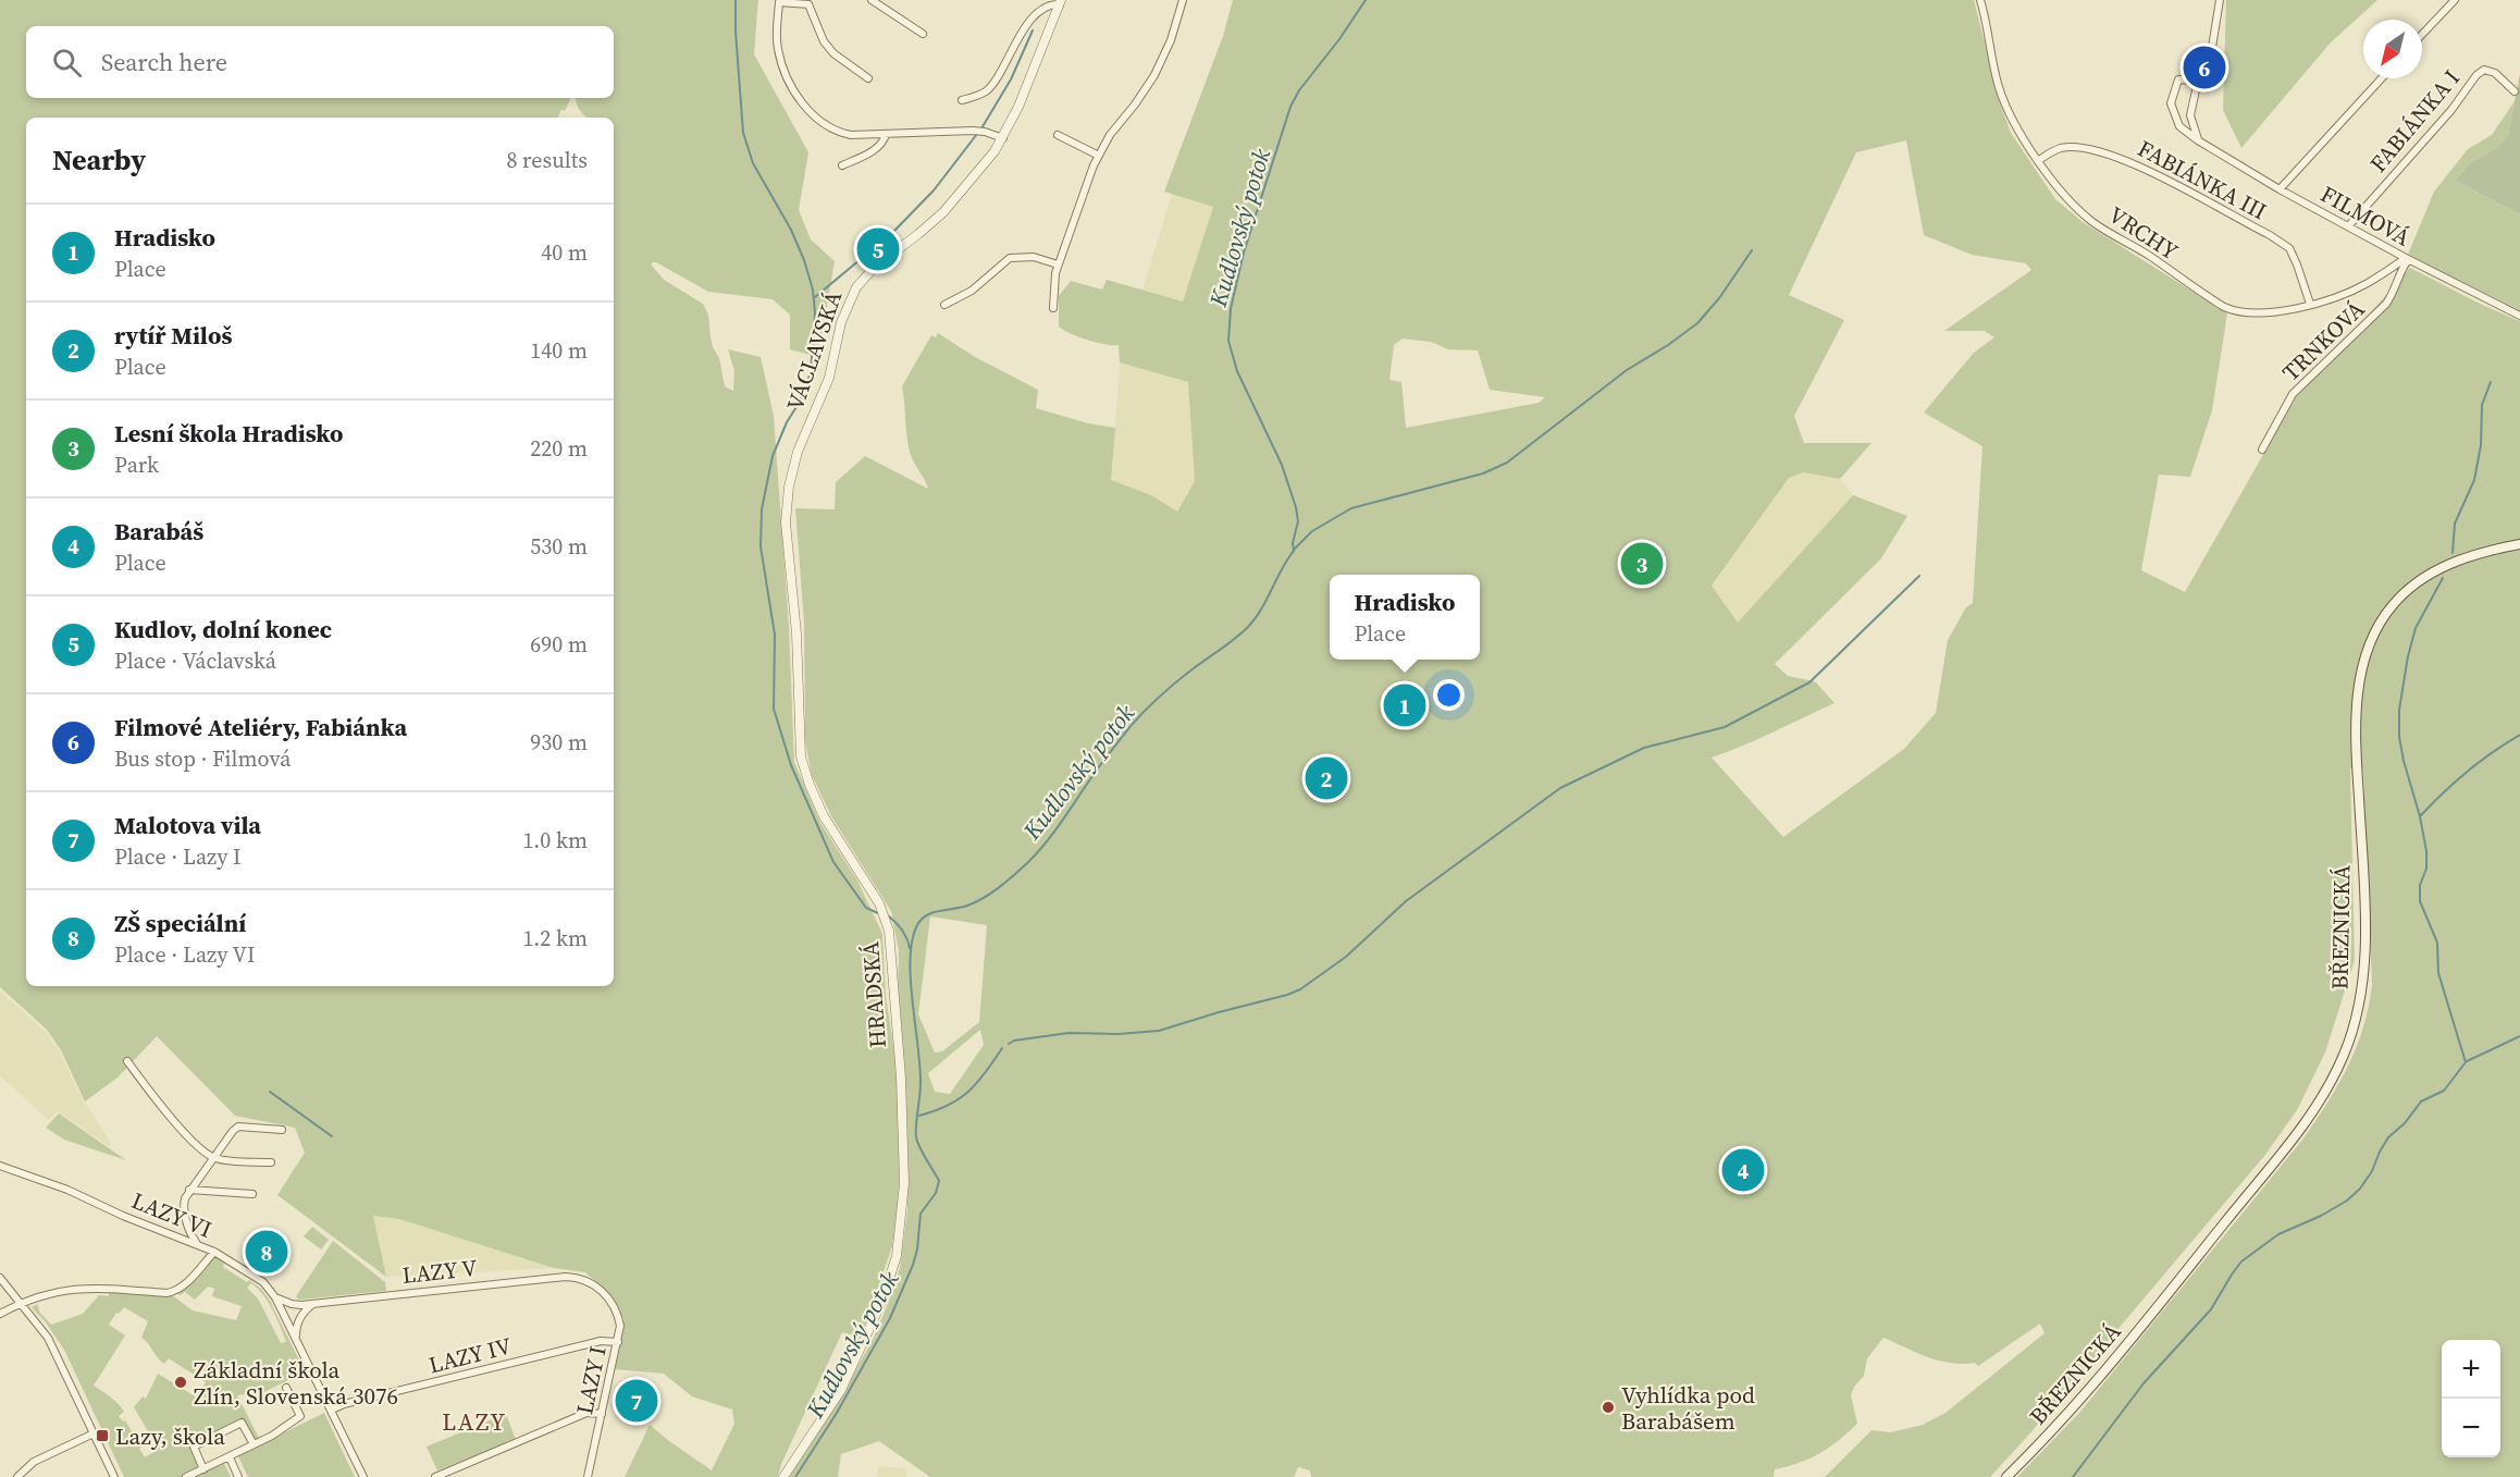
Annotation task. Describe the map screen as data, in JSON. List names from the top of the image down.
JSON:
{
  "streets": {
    "main road": ["BŘEZNICKÁ"],
    "street": [
      "FABIÁNKA I",
      "FABIÁNKA III",
      "FILMOVÁ",
      "VRCHY",
      "TRNKOVÁ",
      "VÁCLAVSKÁ",
      "HRADSKÁ",
      "LAZY VI",
      "LAZY V",
      "LAZY IV",
      "LAZY I"
    ]
  },
  "crossings": [
    ["FABIÁNKA I", "FILMOVÁ"],
    ["FABIÁNKA III", "VRCHY"],
    ["FILMOVÁ", "VRCHY"],
    ["FILMOVÁ", "TRNKOVÁ"],
    ["VRCHY", "TRNKOVÁ"],
    ["VÁCLAVSKÁ", "HRADSKÁ"],
    ["LAZY VI", "LAZY V"],
    ["LAZY VI", "LAZY IV"],
    ["LAZY V", "LAZY I"],
    ["LAZY IV", "LAZY I"]
  ],
  "districts": ["LAZY"],
  "water": ["Kudlovský potok"],
  "places": {
    "other": ["Základní škola Zlín, Slovenská 3076", "Vyhlídka pod Barabášem"],
    "transit": ["Lazy, škola"]
  },
  "north": "bottom left",
  "page": {
    "search": "Search here",
    "pins": [
      "6",
      "5",
      "3",
      "1",
      "2",
      "4",
      "8",
      "7"
    ],
    "heading": ["Nearby", "8 results"],
    "list": [
      {
        "mark": "1",
        "name": "Hradisko",
        "note": "Place",
        "value": "40 m"
      },
      {
        "mark": "2",
        "name": "rytíř Miloš",
        "note": "Place",
        "value": "140 m"
      },
      {
        "mark": "3",
        "name": "Lesní škola Hradisko",
        "note": "Park",
        "value": "220 m"
      },
      {
        "mark": "4",
        "name": "Barabáš",
        "note": "Place",
        "value": "530 m"
      },
      {
        "mark": "5",
        "name": "Kudlov, dolní konec",
        "note": "Place · Václavská",
        "value": "690 m"
      },
      {
        "mark": "6",
        "name": "Filmové Ateliéry, Fabiánka",
        "note": "Bus stop · Filmová",
        "value": "930 m"
      },
      {
        "mark": "7",
        "name": "Malotova vila",
        "note": "Place · Lazy I",
        "value": "1.0 km"
      },
      {
        "mark": "8",
        "name": "ZŠ speciální",
        "note": "Place · Lazy VI",
        "value": "1.2 km"
      }
    ],
    "popup": ["Hradisko", "Place"],
    "map_buttons": ["+", "−"]
  }
}
